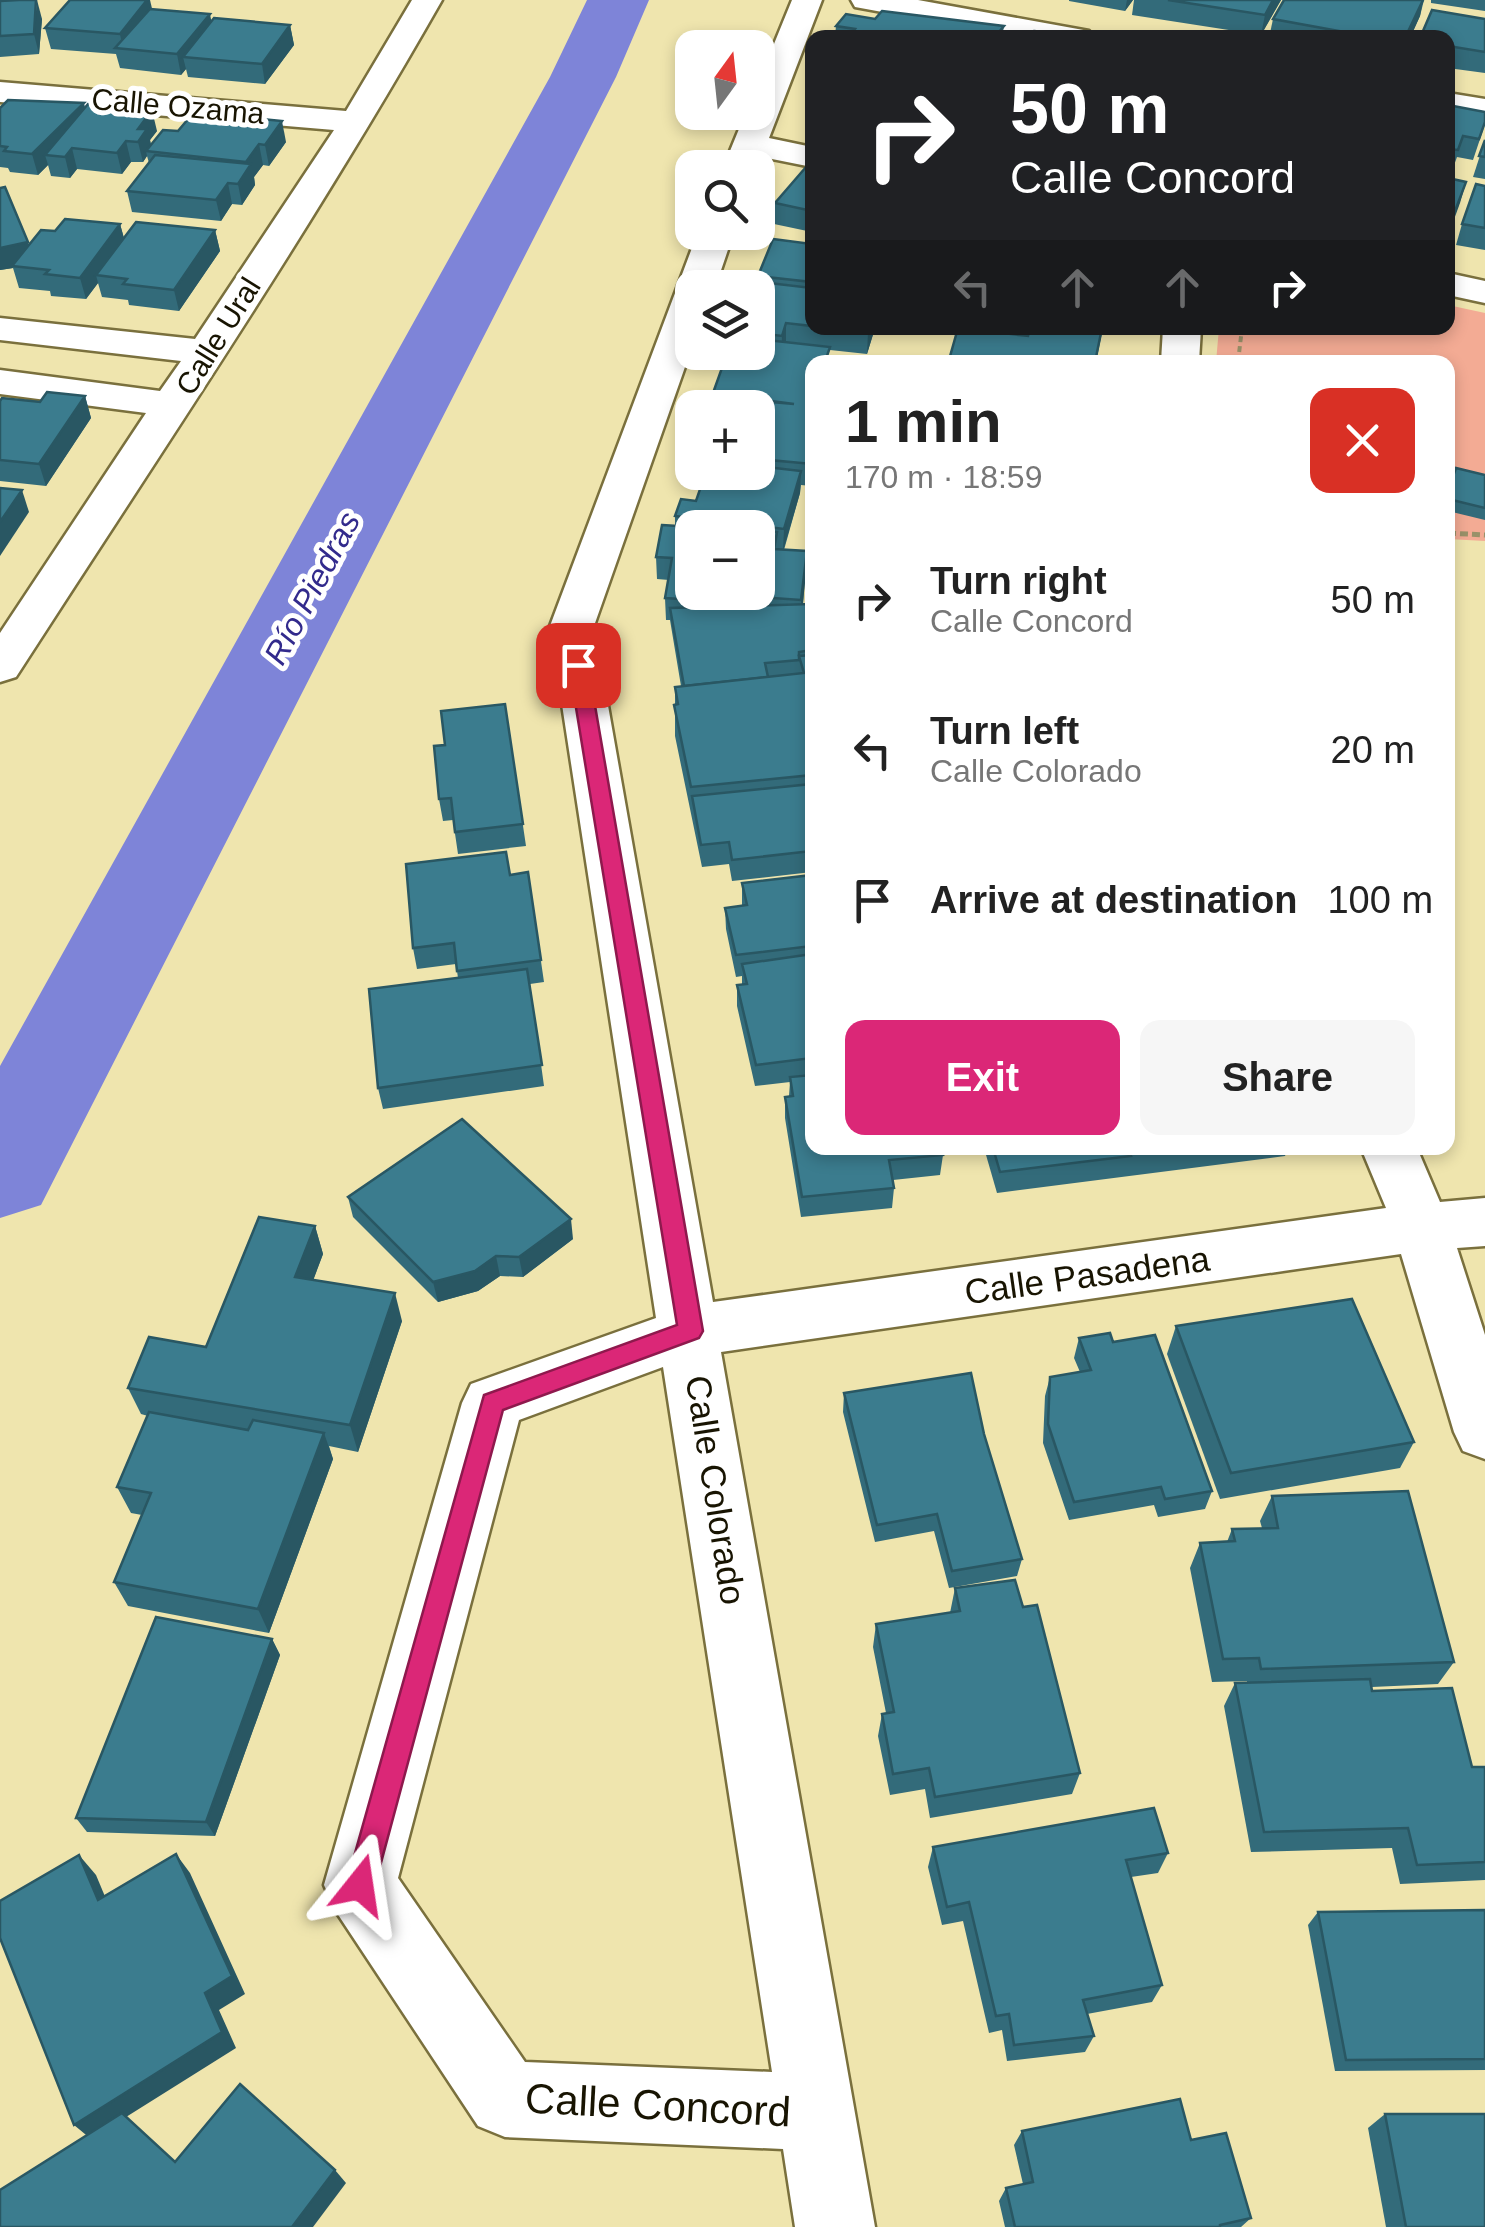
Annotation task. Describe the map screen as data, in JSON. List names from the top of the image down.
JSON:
{
  "streets": {
    "street": [
      "Calle Ozama",
      "Calle Ural",
      "Calle Pasadena",
      "Calle Colorado",
      "Calle Concord"
    ]
  },
  "crossings": [
    ["Calle Ozama", "Calle Ural"],
    ["Calle Pasadena", "Calle Colorado"],
    ["Calle Pasadena", "Calle Concord"],
    ["Calle Colorado", "Calle Concord"]
  ],
  "water": ["Río Piedras"],
  "north": "top",
  "page": {
    "map_buttons": ["+", "−"],
    "turn": ["50 m", "Calle Concord"],
    "heading": ["1 min", "170 m · 18:59"],
    "list": [
      {
        "name": "Turn right",
        "note": "Calle Concord",
        "value": "50 m"
      },
      {
        "name": "Turn left",
        "note": "Calle Colorado",
        "value": "20 m"
      },
      {
        "name": "Arrive at destination",
        "value": "100 m"
      }
    ],
    "buttons": ["Exit", "Share"]
  }
}
